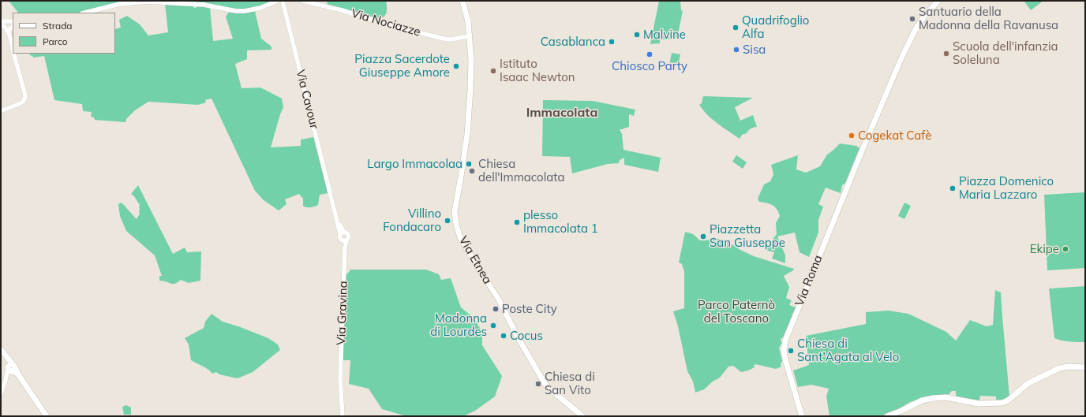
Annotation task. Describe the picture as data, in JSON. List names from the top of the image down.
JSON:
{
  "streets": {
    "main road": ["Via Etnea", "Via Roma"],
    "street": ["Via Nociazze", "Via Cavour", "Via Gravina"]
  },
  "crossings": [
    ["Via Nociazze", "Via Etnea"]
  ],
  "districts": ["Immacolata"],
  "parks": ["Parco Paternò del Toscano"],
  "places": [
    "Santuario della Madonna della Ravanusa",
    "Quadrifoglio Alfa",
    "Malvine",
    "Casablanca",
    "Sisa",
    "Scuola dell'infanzia Soleluna",
    "Chiosco Party",
    "Piazza Sacerdote Giuseppe Amore",
    "Istituto Isaac Newton",
    "Cogekat Cafè",
    "Largo Immacolaa",
    "Chiesa dell'Immacolata",
    "Piazza Domenico Maria Lazzaro",
    "Villino Fondacaro",
    "plesso Immacolata 1",
    "Piazzetta San Giuseppe",
    "Ekipe",
    "Poste City",
    "Madonna di Lourdes",
    "Cocus",
    "Chiesa di Sant'Agata al Velo",
    "Chiesa di San Vito"
  ],
  "legend": ["Strada", "Parco"]
}
